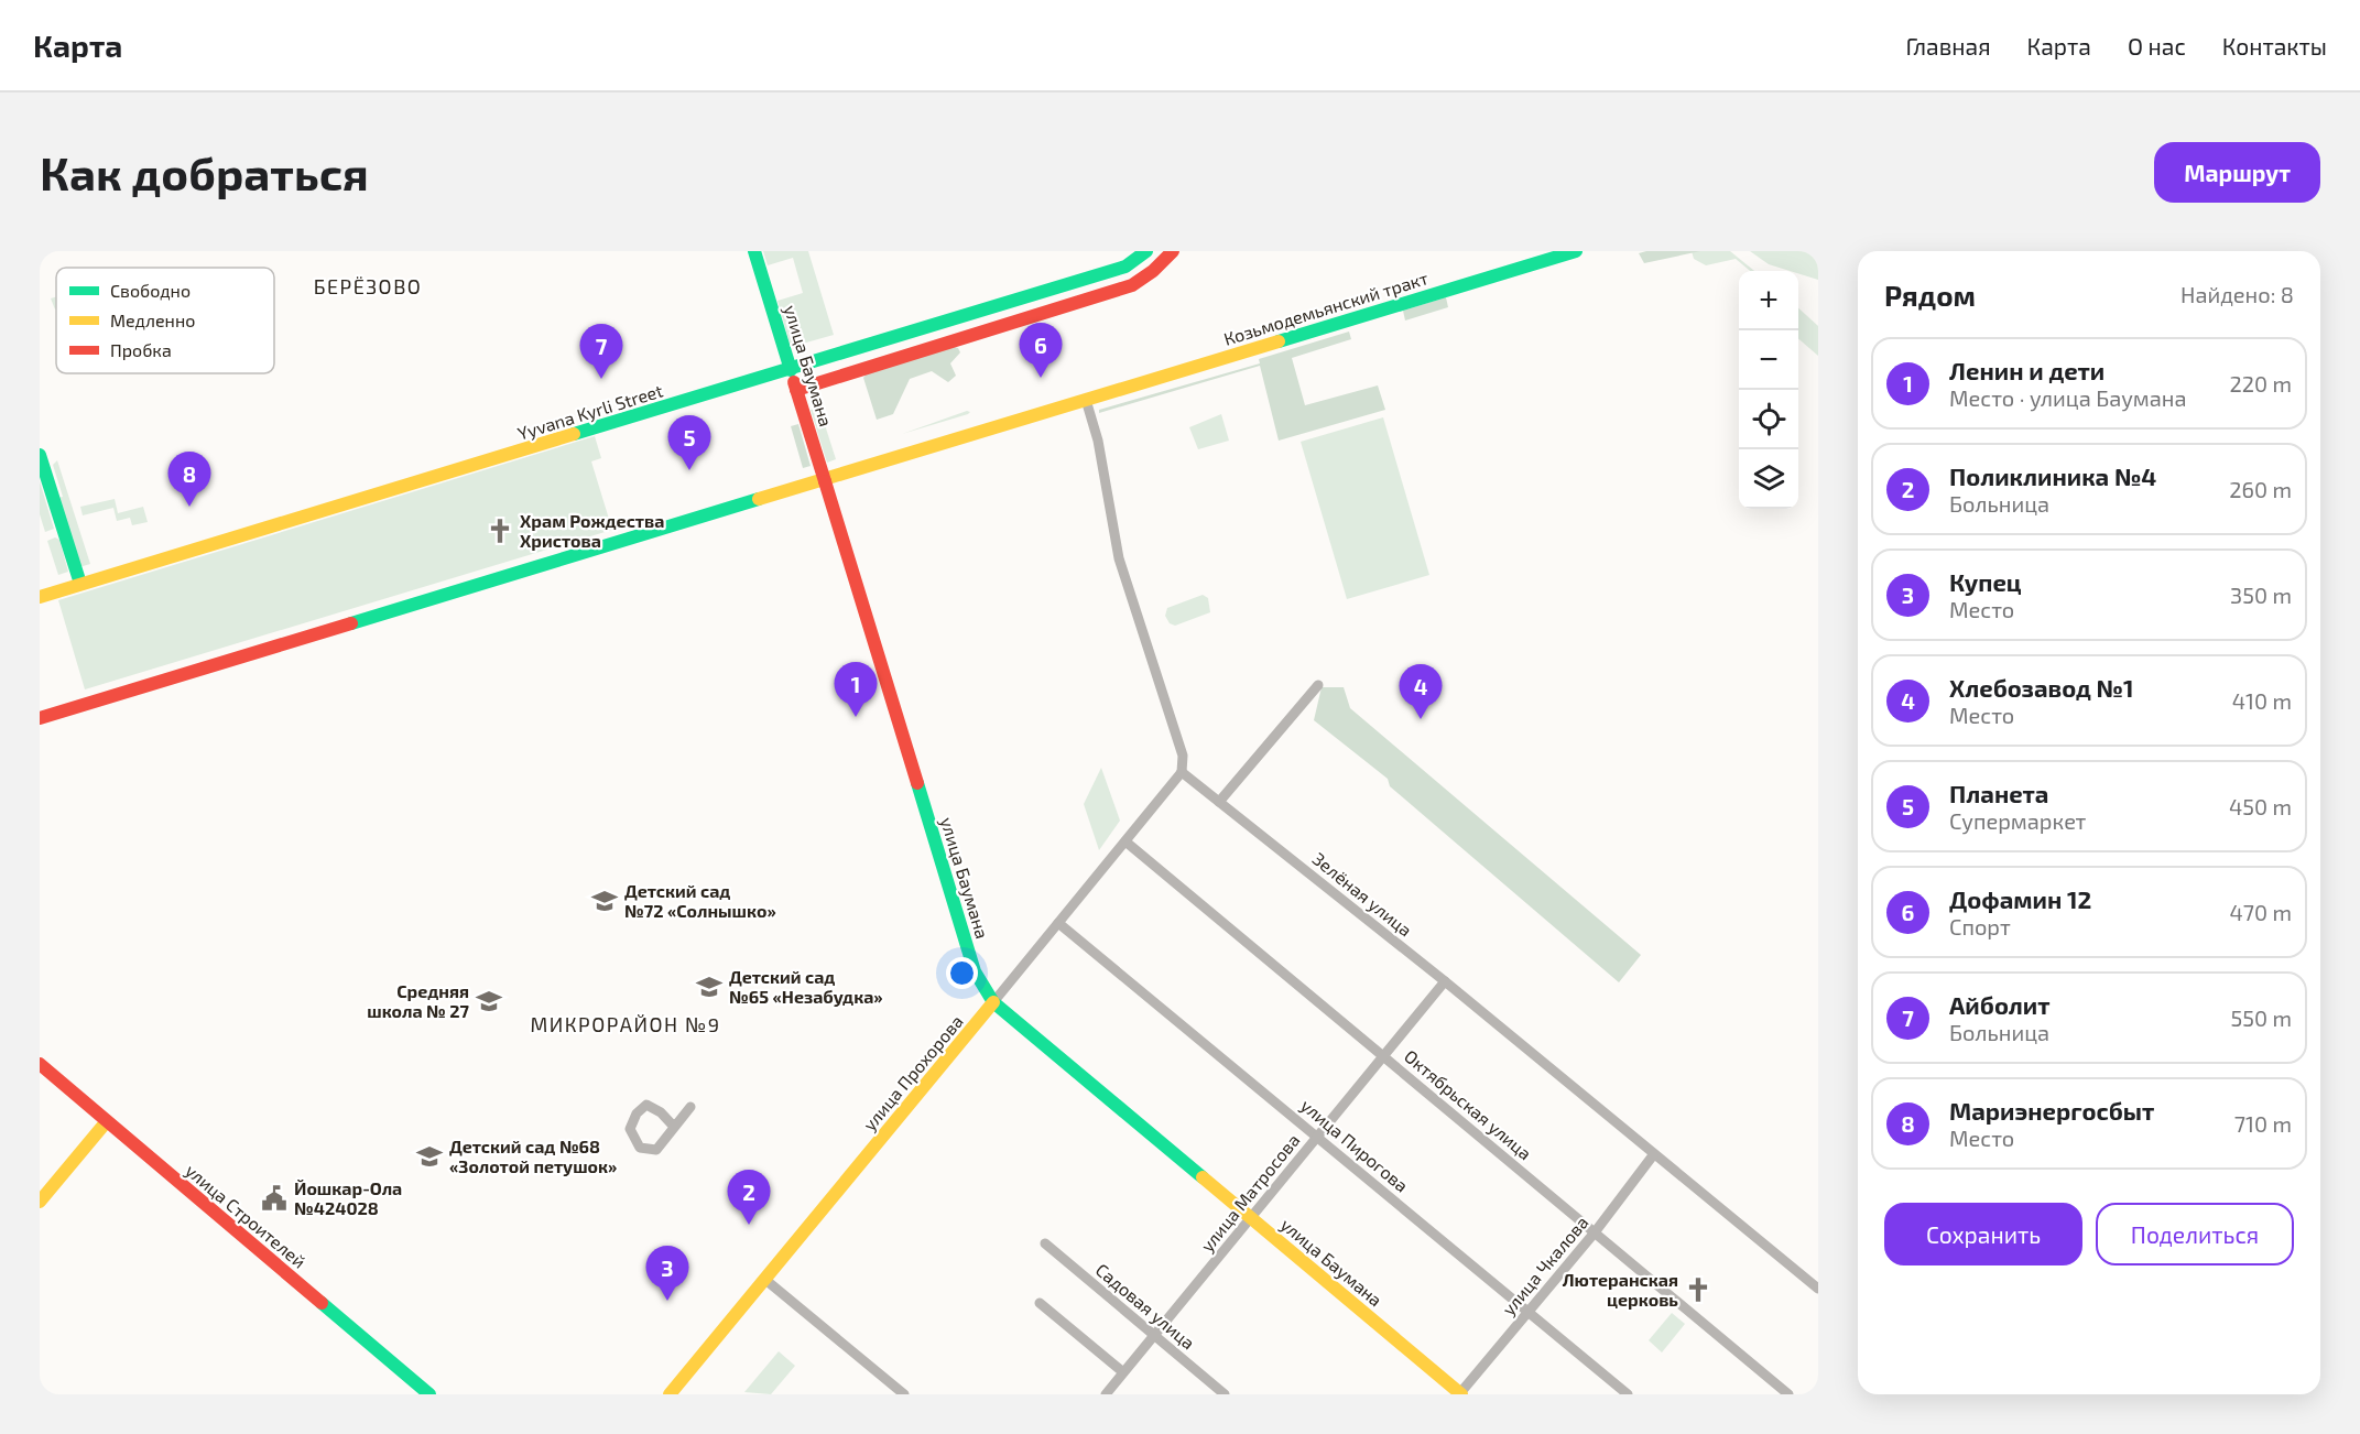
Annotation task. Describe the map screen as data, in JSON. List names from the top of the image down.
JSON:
{
  "streets": {
    "main road": [
      "Козьмодемьянский тракт",
      "улица Баумана",
      "Yyvana Kyrli Street",
      "улица Прохорова",
      "улица Строителей"
    ],
    "street": [
      "Зелёная улица",
      "Октябрьская улица",
      "улица Пирогова",
      "улица Матросова",
      "улица Чкалова",
      "Садовая улица"
    ]
  },
  "crossings": [
    ["улица Баумана", "Yyvana Kyrli Street"],
    ["улица Баумана", "улица Прохорова"],
    ["улица Баумана", "улица Матросова"],
    ["улица Баумана", "улица Чкалова"],
    ["Зелёная улица", "улица Прохорова"],
    ["Зелёная улица", "улица Матросова"],
    ["Зелёная улица", "улица Чкалова"],
    ["улица Прохорова", "Октябрьская улица"],
    ["улица Прохорова", "улица Пирогова"],
    ["Октябрьская улица", "улица Матросова"],
    ["Октябрьская улица", "улица Чкалова"],
    ["улица Пирогова", "улица Матросова"],
    ["улица Пирогова", "улица Чкалова"],
    ["улица Матросова", "Садовая улица"]
  ],
  "districts": ["БЕРЁЗОВО", "МИКРОРАЙОН №9"],
  "places": {
    "church": ["Храм Рождества Христова", "Лютеранская церковь"],
    "school or university": [
      "Детский сад №72 «Солнышко»",
      "Детский сад №65 «Незабудка»",
      "Средняя школа № 27",
      "Детский сад №68 «Золотой петушок»"
    ],
    "public building": ["Йошкар-Ола №424028"]
  },
  "legend": ["Свободно", "Медленно", "Пробка"],
  "page": {
    "header": "Карта",
    "nav": [
      "Главная",
      "Карта",
      "О нас",
      "Контакты"
    ],
    "buttons": [
      "Маршрут",
      ["Сохранить", "Поделиться"]
    ],
    "title": "Как добраться",
    "heading": ["Рядом", "Найдено: 8"],
    "map_buttons": ["+", "−"],
    "pins": [
      "6",
      "7",
      "5",
      "8",
      "1",
      "4",
      "2",
      "3"
    ],
    "list": [
      {
        "mark": "1",
        "name": "Ленин и дети",
        "note": "Место · улица Баумана",
        "value": "220 m"
      },
      {
        "mark": "2",
        "name": "Поликлиника №4",
        "note": "Больница",
        "value": "260 m"
      },
      {
        "mark": "3",
        "name": "Купец",
        "note": "Место",
        "value": "350 m"
      },
      {
        "mark": "4",
        "name": "Хлебозавод №1",
        "note": "Место",
        "value": "410 m"
      },
      {
        "mark": "5",
        "name": "Планета",
        "note": "Супермаркет",
        "value": "450 m"
      },
      {
        "mark": "6",
        "name": "Дофамин 12",
        "note": "Спорт",
        "value": "470 m"
      },
      {
        "mark": "7",
        "name": "Айболит",
        "note": "Больница",
        "value": "550 m"
      },
      {
        "mark": "8",
        "name": "Мариэнергосбыт",
        "note": "Место",
        "value": "710 m"
      }
    ]
  }
}
